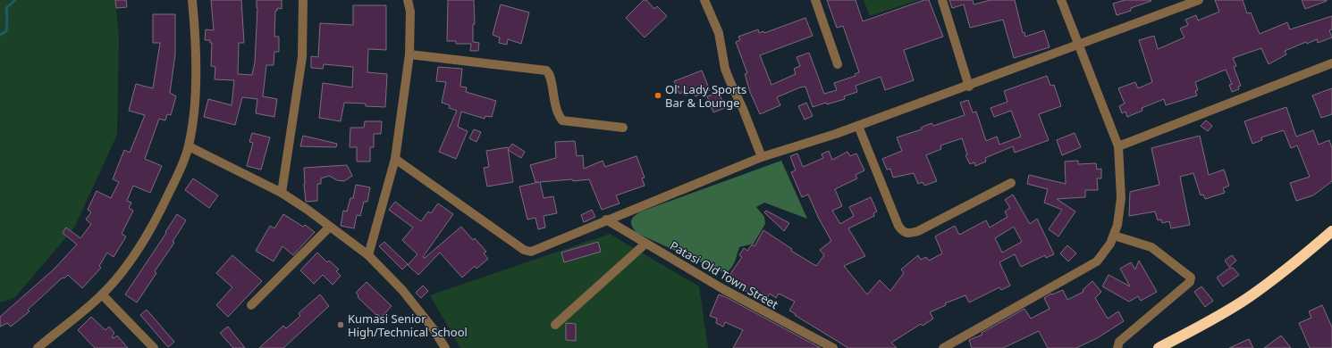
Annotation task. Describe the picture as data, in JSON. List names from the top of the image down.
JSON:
{
  "streets": {
    "street": ["Patasi Old Town Street"]
  },
  "places": ["Ol' Lady Sports Bar & Lounge", "Kumasi Senior High/Technical School"]
}
